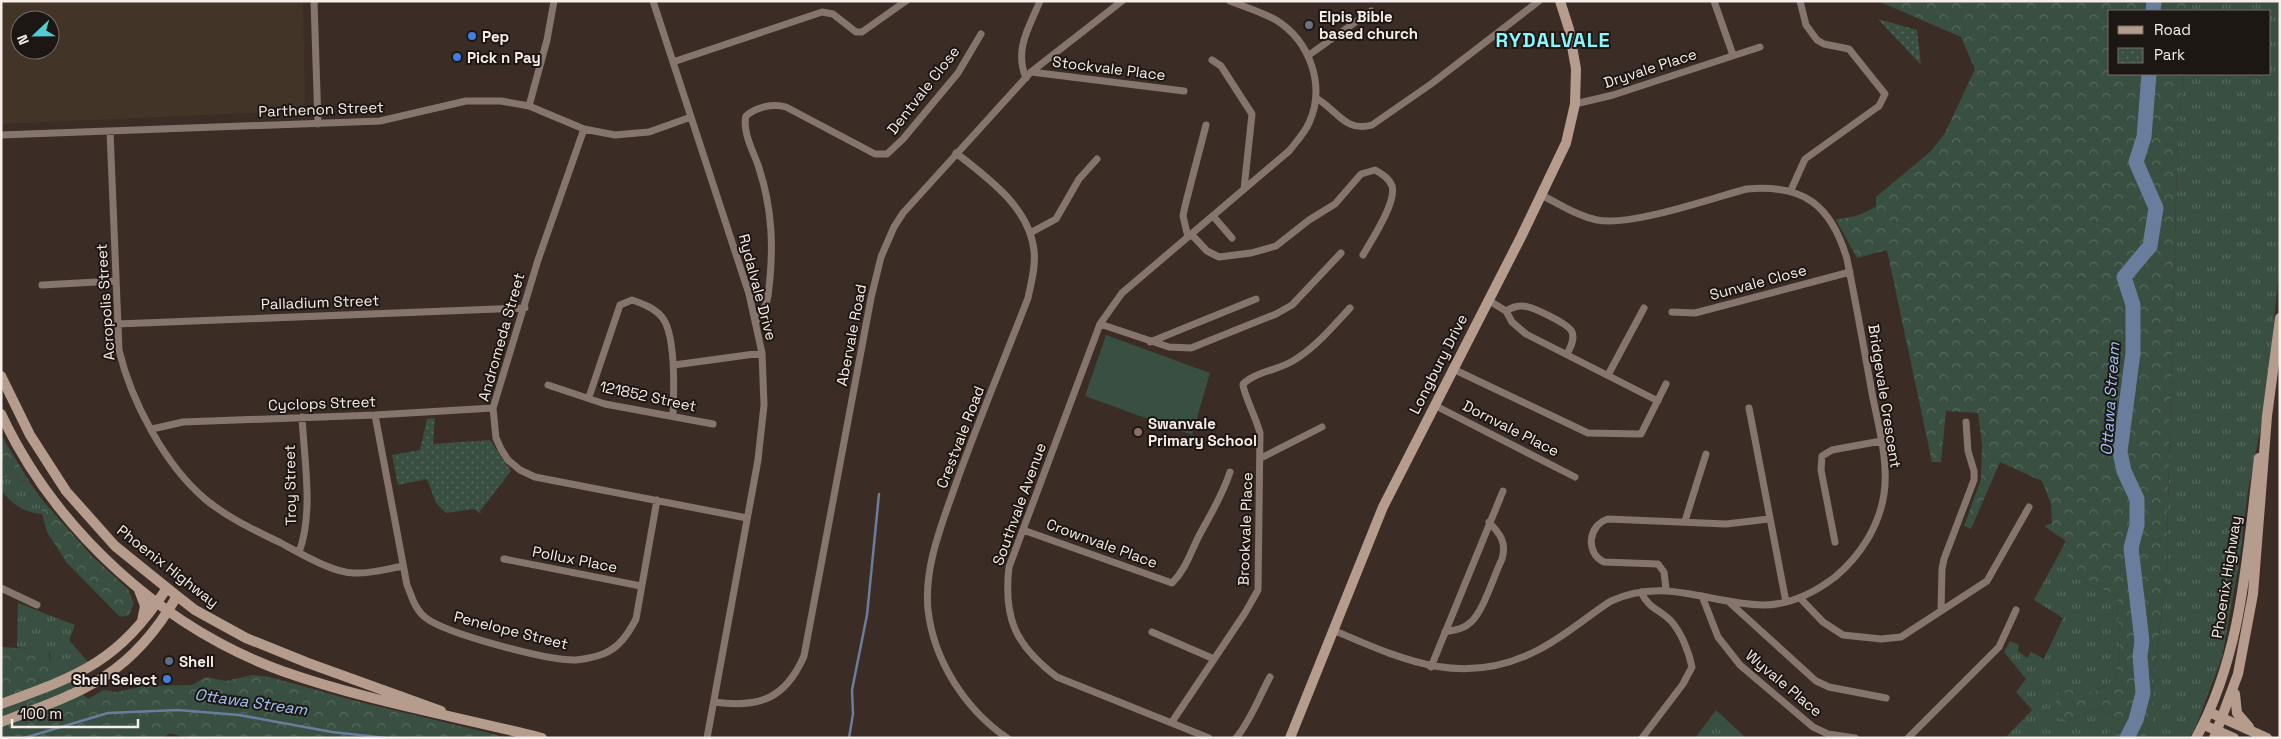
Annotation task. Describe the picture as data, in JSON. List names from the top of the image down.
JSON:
{
  "streets": {
    "main road": ["Longbury Drive", "Phoenix Highway"],
    "street": [
      "Stockvale Place",
      "Dryvale Place",
      "Dentvale Close",
      "Parthenon Street",
      "Sunvale Close",
      "Rydalvale Drive",
      "Acropolis Street",
      "Palladium Street",
      "Abervale Road",
      "Andromeda Street",
      "121852 Street",
      "Bridgevale Crescent",
      "Cyclops Street",
      "Dornvale Place",
      "Crestvale Road",
      "Troy Street",
      "Southvale Avenue",
      "Brookvale Place",
      "Crownvale Place",
      "Pollux Place",
      "Penelope Street",
      "Wyvale Place"
    ]
  },
  "crossings": [
    ["Stockvale Place", "Abervale Road"],
    ["Dryvale Place", "Longbury Drive"],
    ["Dentvale Close", "Rydalvale Drive"],
    ["Parthenon Street", "Rydalvale Drive"],
    ["Parthenon Street", "Acropolis Street"],
    ["Parthenon Street", "Andromeda Street"],
    ["Sunvale Close", "Bridgevale Crescent"],
    ["Rydalvale Drive", "Abervale Road"],
    ["Rydalvale Drive", "Andromeda Street"],
    ["Acropolis Street", "Palladium Street"],
    ["Acropolis Street", "Cyclops Street"],
    ["Acropolis Street", "Troy Street"],
    ["Acropolis Street", "Penelope Street"],
    ["Palladium Street", "Andromeda Street"],
    ["Abervale Road", "Crestvale Road"],
    ["Andromeda Street", "Cyclops Street"],
    ["Andromeda Street", "Penelope Street"],
    ["Longbury Drive", "Bridgevale Crescent"],
    ["Longbury Drive", "Dornvale Place"],
    ["Bridgevale Crescent", "Wyvale Place"],
    ["Cyclops Street", "Troy Street"],
    ["Cyclops Street", "Penelope Street"],
    ["Southvale Avenue", "Brookvale Place"],
    ["Southvale Avenue", "Crownvale Place"],
    ["Pollux Place", "Penelope Street"]
  ],
  "districts": ["RYDALVALE"],
  "water": ["Ottawa Stream"],
  "places": [
    "Elpis Bible based church",
    "Pep",
    "Pick n Pay",
    "Swanvale Primary School",
    "Shell",
    "Shell Select"
  ],
  "legend": ["Road", "Park"],
  "scale_bar": "100 m",
  "north": "left"
}
